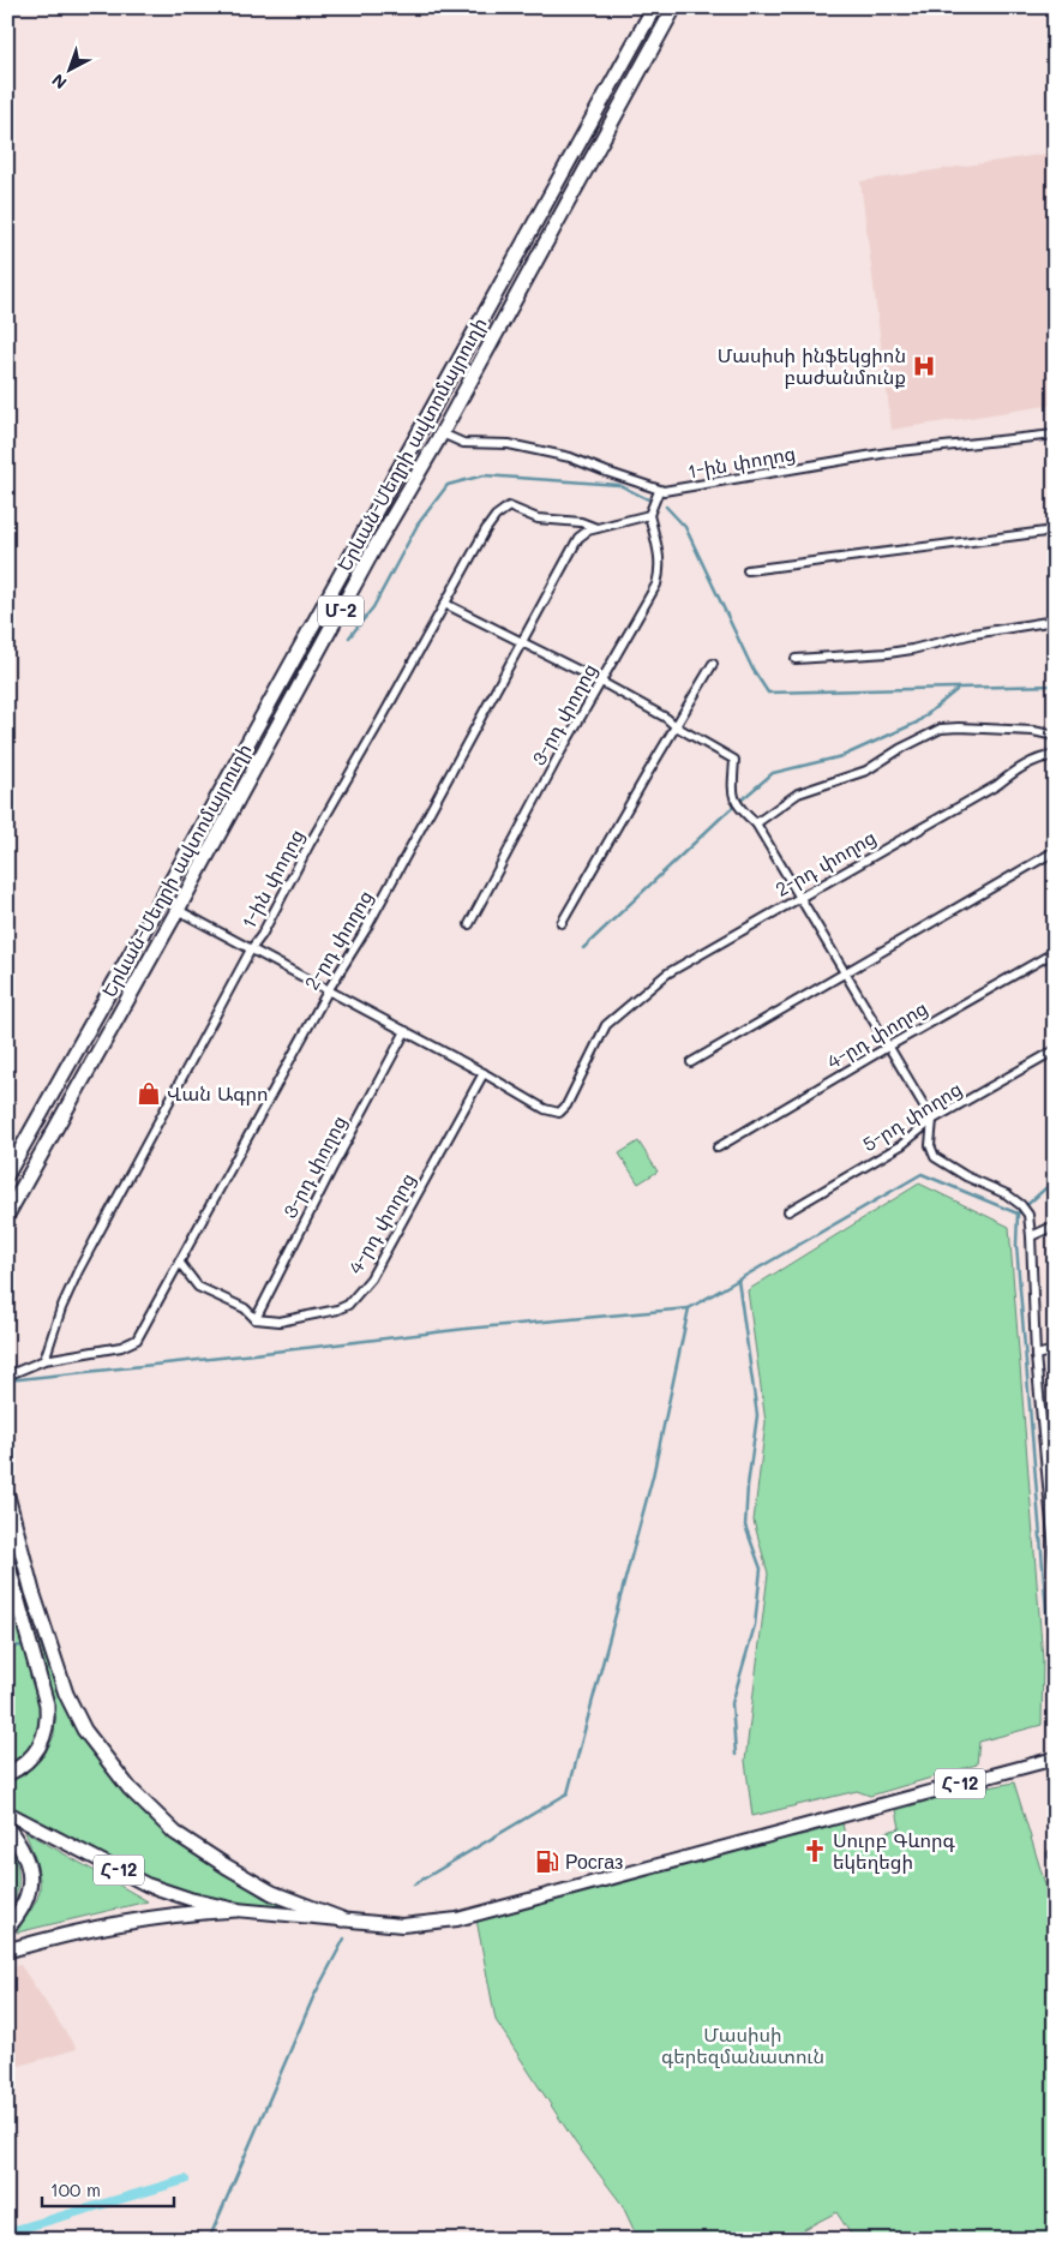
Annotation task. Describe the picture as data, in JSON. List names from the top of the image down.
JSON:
{
  "streets": {
    "highway": ["Երևան-Մեղրի ավտոմայրուղի", "Մ-2"],
    "main road": ["Հ-12"],
    "street": [
      "1-ին փողոց",
      "3-րդ փողոց",
      "2-րդ փողոց",
      "4-րդ փողոց",
      "5-րդ փողոց"
    ]
  },
  "crossings": [
    ["Երևան-Մեղրի ավտոմայրուղի", "1-ին փողոց"],
    ["1-ին փողոց", "2-րդ փողոց"],
    ["3-րդ փողոց", "2-րդ փողոց"],
    ["3-րդ փողոց", "4-րդ փողոց"],
    ["2-րդ փողոց", "4-րդ փողոց"]
  ],
  "parks": ["Մասիսի գերեզմանատուն"],
  "places": {
    "hospital": ["Մասիսի ինֆեկցիոն բաժանմունք"],
    "shop": ["Վան Ագրո"],
    "church": ["Սուրբ Գևորգ եկեղեցի"],
    "fuel station": ["Росгаз"]
  },
  "scale_bar": "100 m",
  "north": "bottom left"
}
